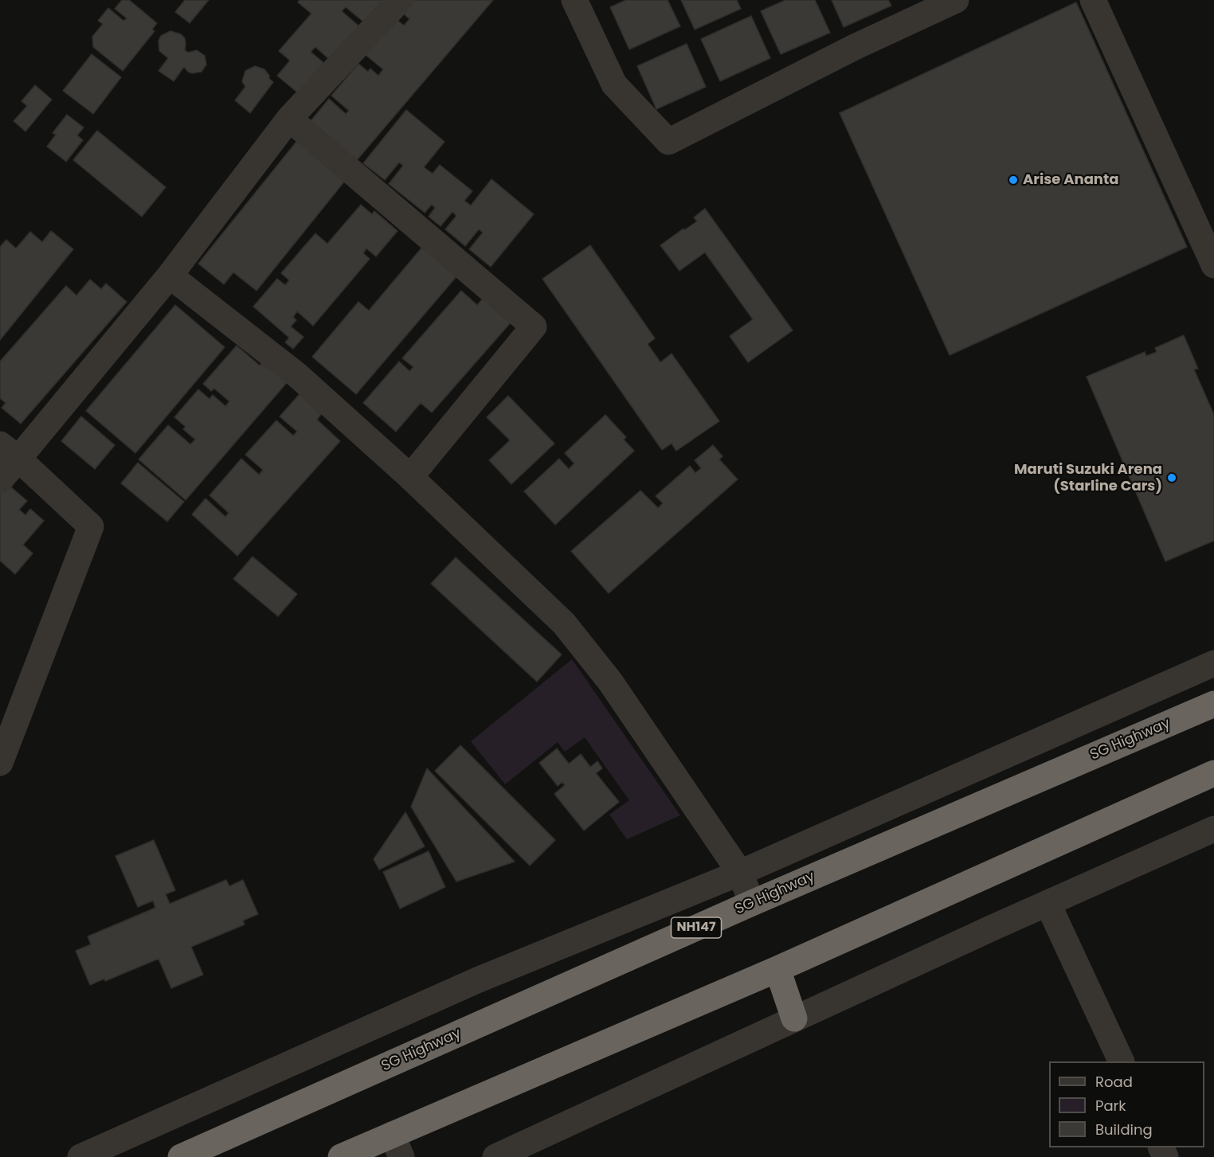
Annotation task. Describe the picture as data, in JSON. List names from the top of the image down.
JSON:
{
  "streets": {
    "highway": ["SG Highway", "NH147"]
  },
  "places": ["Arise Ananta", "Maruti Suzuki Arena (Starline Cars)"],
  "legend": ["Road", "Park", "Building"]
}
